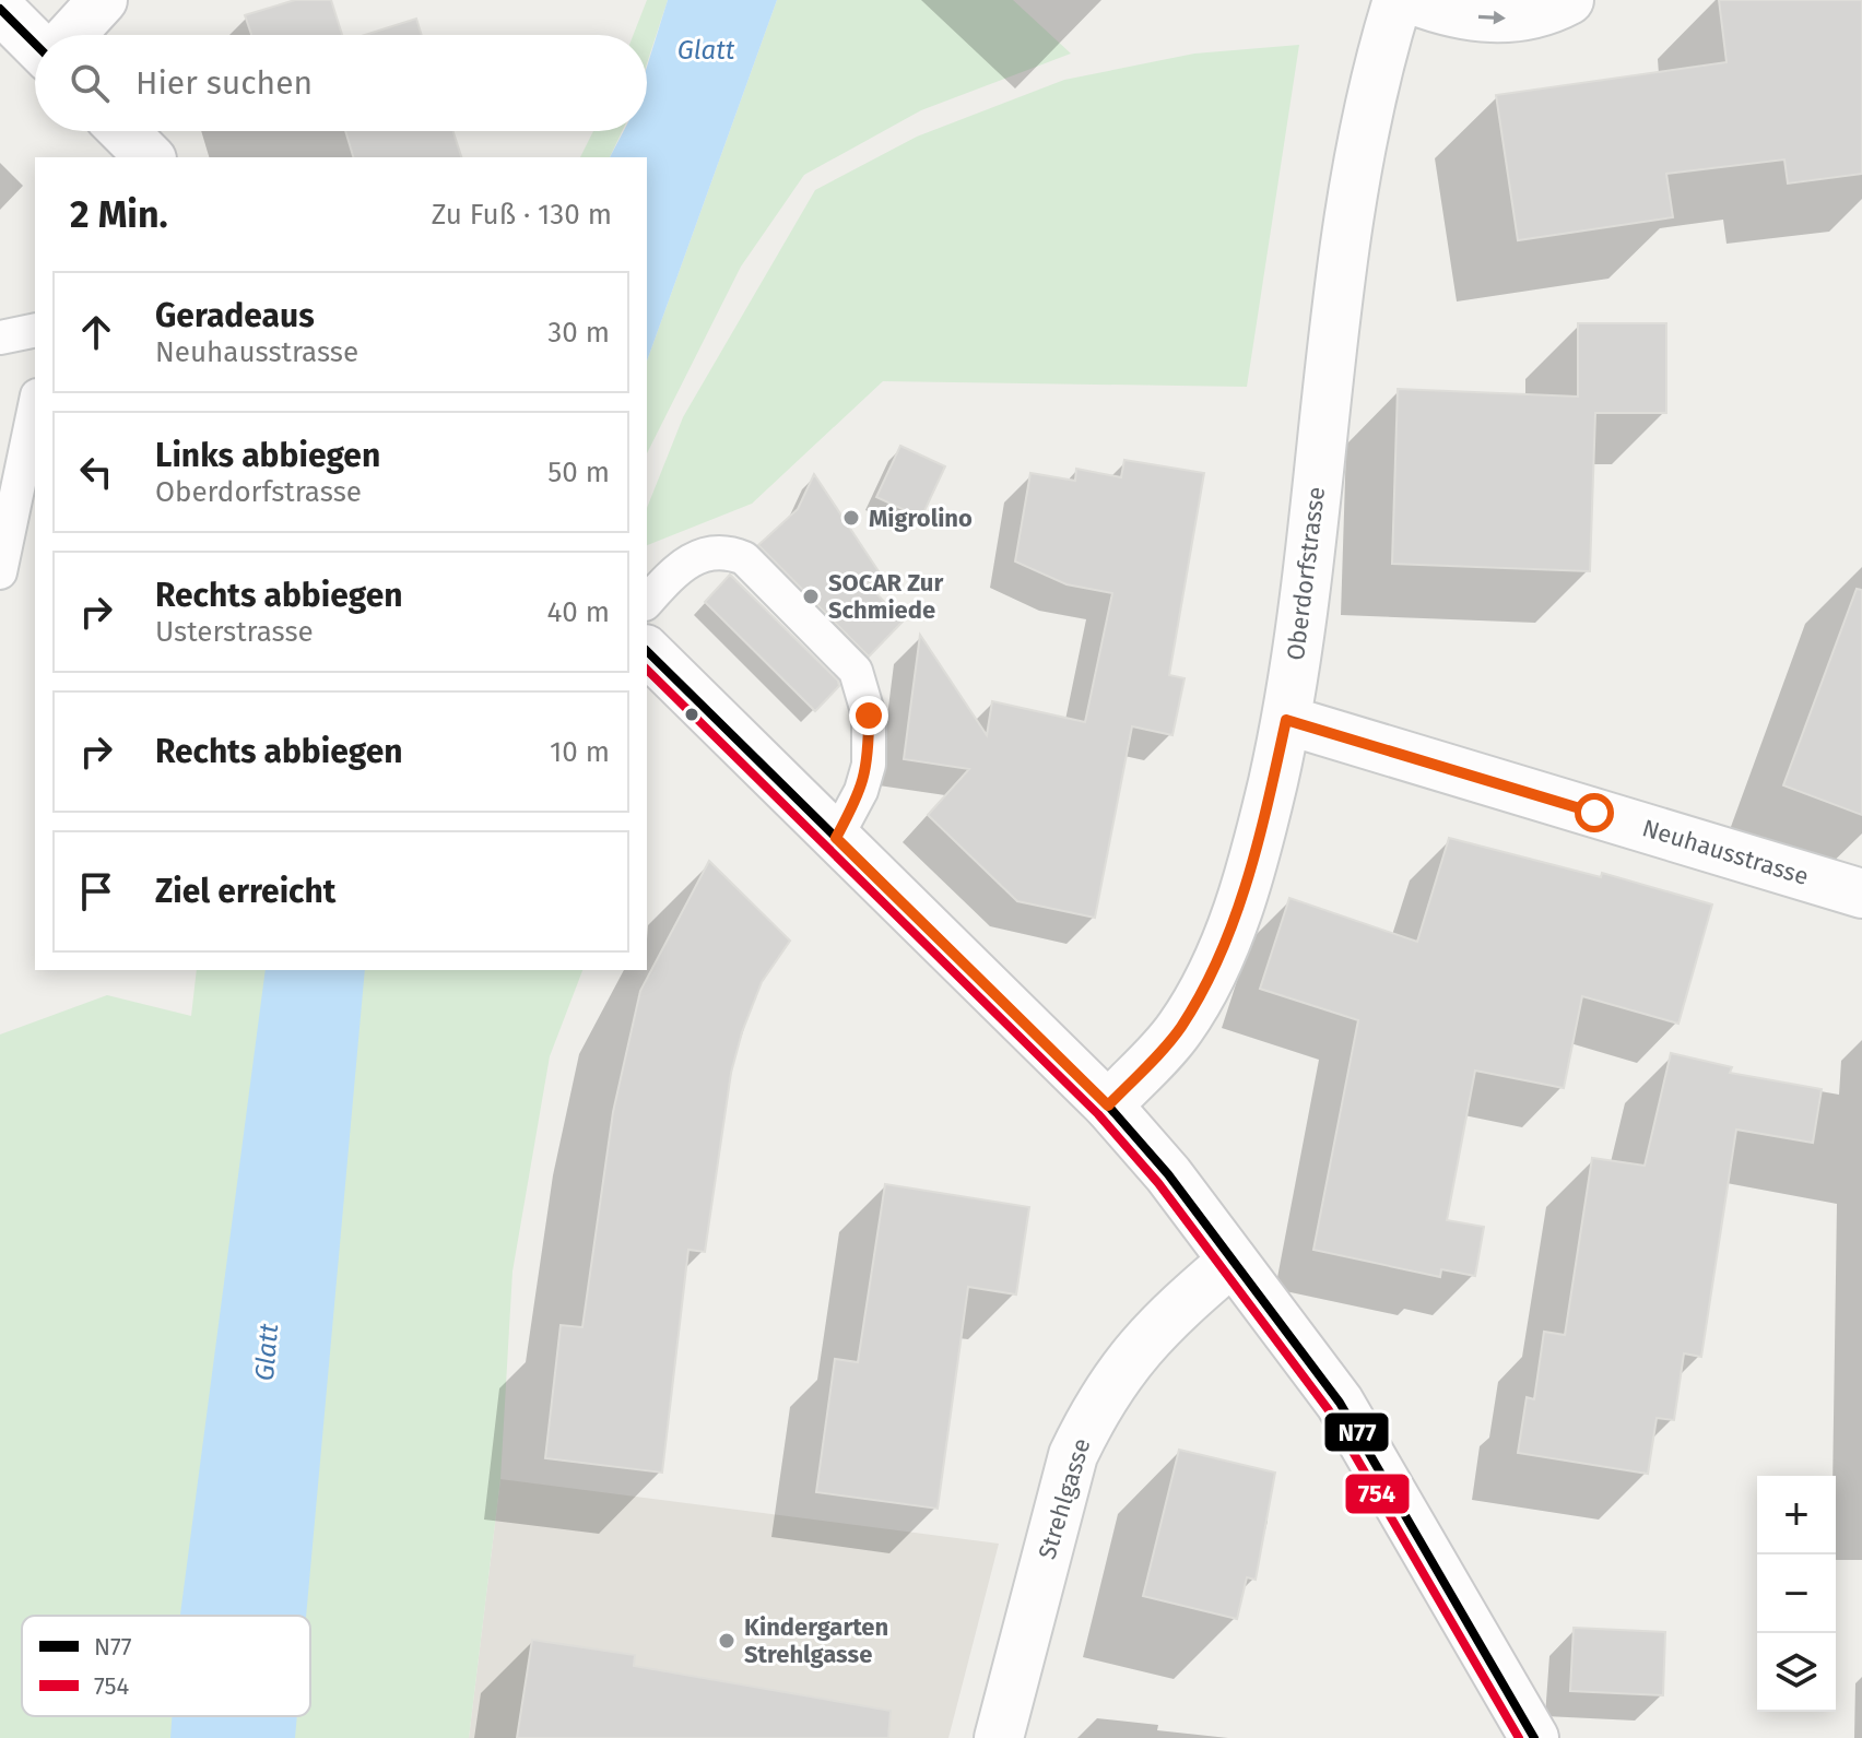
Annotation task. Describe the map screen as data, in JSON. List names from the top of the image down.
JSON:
{
  "streets": {
    "street": ["Oberdorfstrasse", "Neuhausstrasse", "Strehlgasse"]
  },
  "crossings": [
    ["Oberdorfstrasse", "Neuhausstrasse"]
  ],
  "water": ["Glatt"],
  "places": ["Migrolino", "SOCAR Zur Schmiede", "Kindergarten Strehlgasse"],
  "lines": ["transit line N77", "transit line 754"],
  "legend": ["N77", "754"],
  "page": {
    "search": "Hier suchen",
    "heading": ["2 Min.", "Zu Fuß · 130 m"],
    "list": [
      ["Geradeaus", "Neuhausstrasse", "30 m"],
      ["Links abbiegen", "Oberdorfstrasse", "50 m"],
      ["Rechts abbiegen", "Usterstrasse", "40 m"],
      ["Rechts abbiegen", "10 m"],
      "Ziel erreicht"
    ],
    "map_buttons": ["+", "−"]
  }
}
